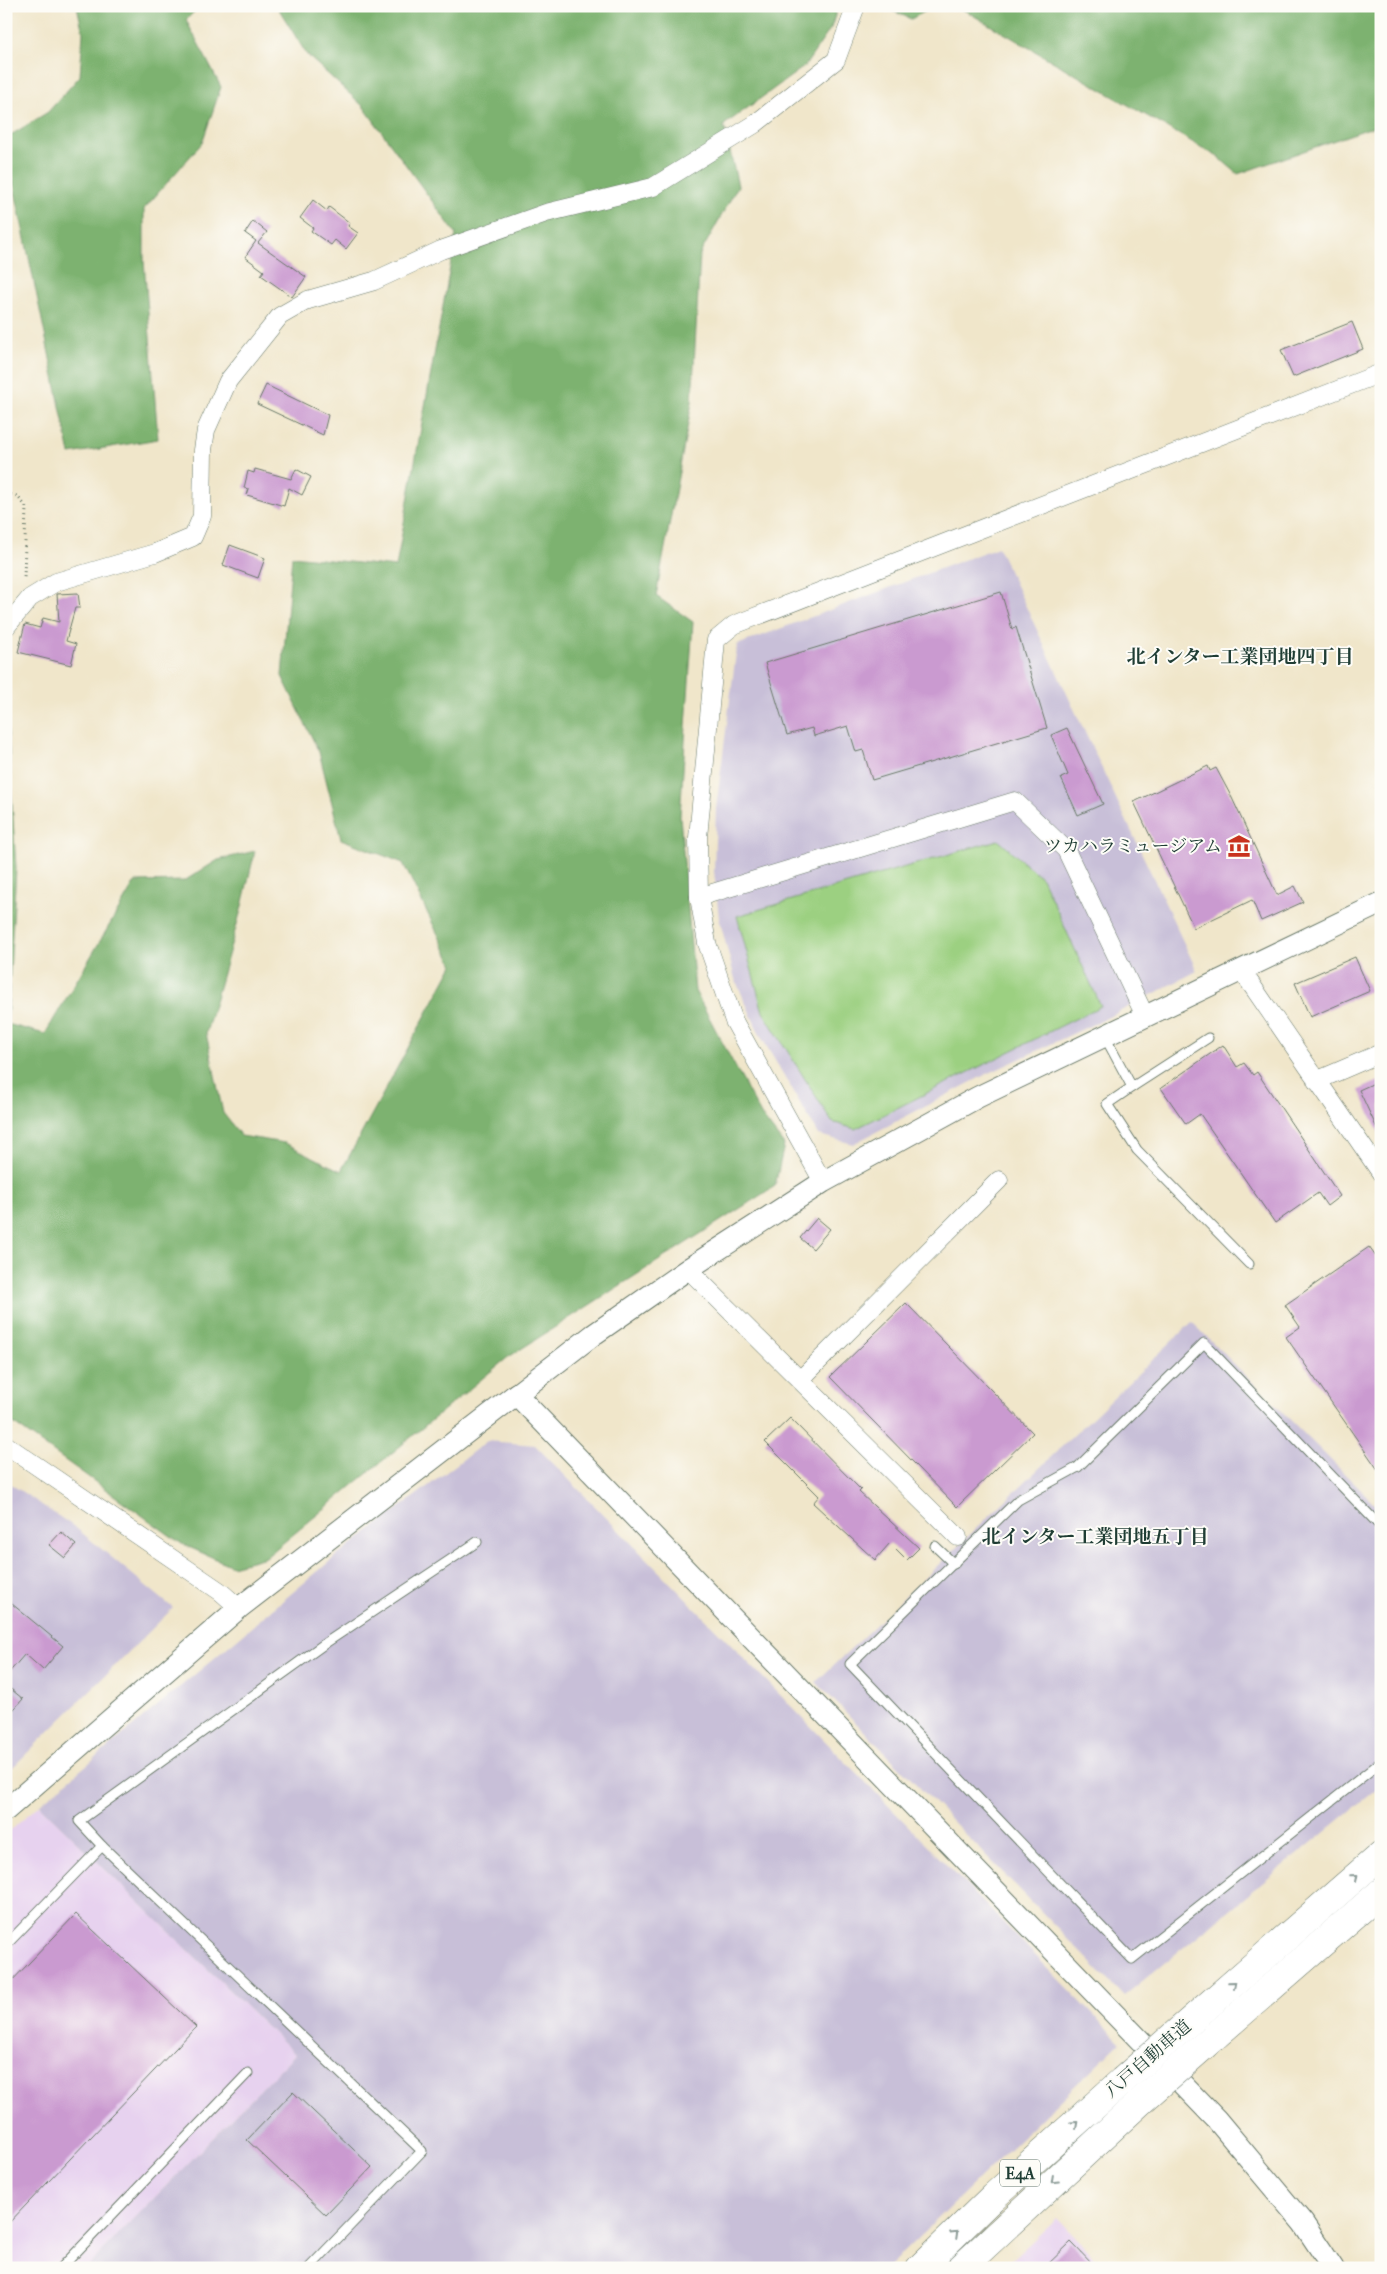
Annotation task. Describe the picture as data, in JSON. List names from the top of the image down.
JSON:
{
  "streets": {
    "highway": ["八戸自動車道", "E4A"]
  },
  "districts": ["北インター工業団地四丁目", "北インター工業団地五丁目"],
  "places": {
    "museum": ["ツカハラミュージアム"]
  }
}
